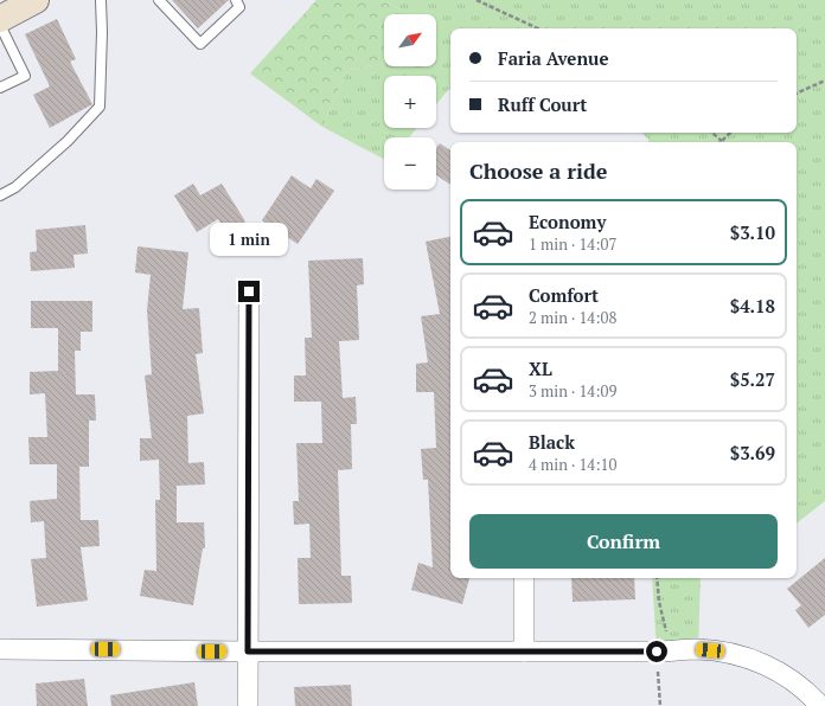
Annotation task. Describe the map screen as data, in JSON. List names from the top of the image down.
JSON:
{
  "north": "top right",
  "page": {
    "map_buttons": ["+", "−"],
    "banner": ["Faria Avenue", "Ruff Court"],
    "heading": "Choose a ride",
    "list": [
      {
        "name": "Economy",
        "note": "1 min · 14:07",
        "value": "$3.10"
      },
      {
        "name": "Comfort",
        "note": "2 min · 14:08",
        "value": "$4.18"
      },
      {
        "name": "XL",
        "note": "3 min · 14:09",
        "value": "$5.27"
      },
      {
        "name": "Black",
        "note": "4 min · 14:10",
        "value": "$3.69"
      }
    ],
    "bubble": "1 min",
    "buttons": "Confirm"
  }
}
